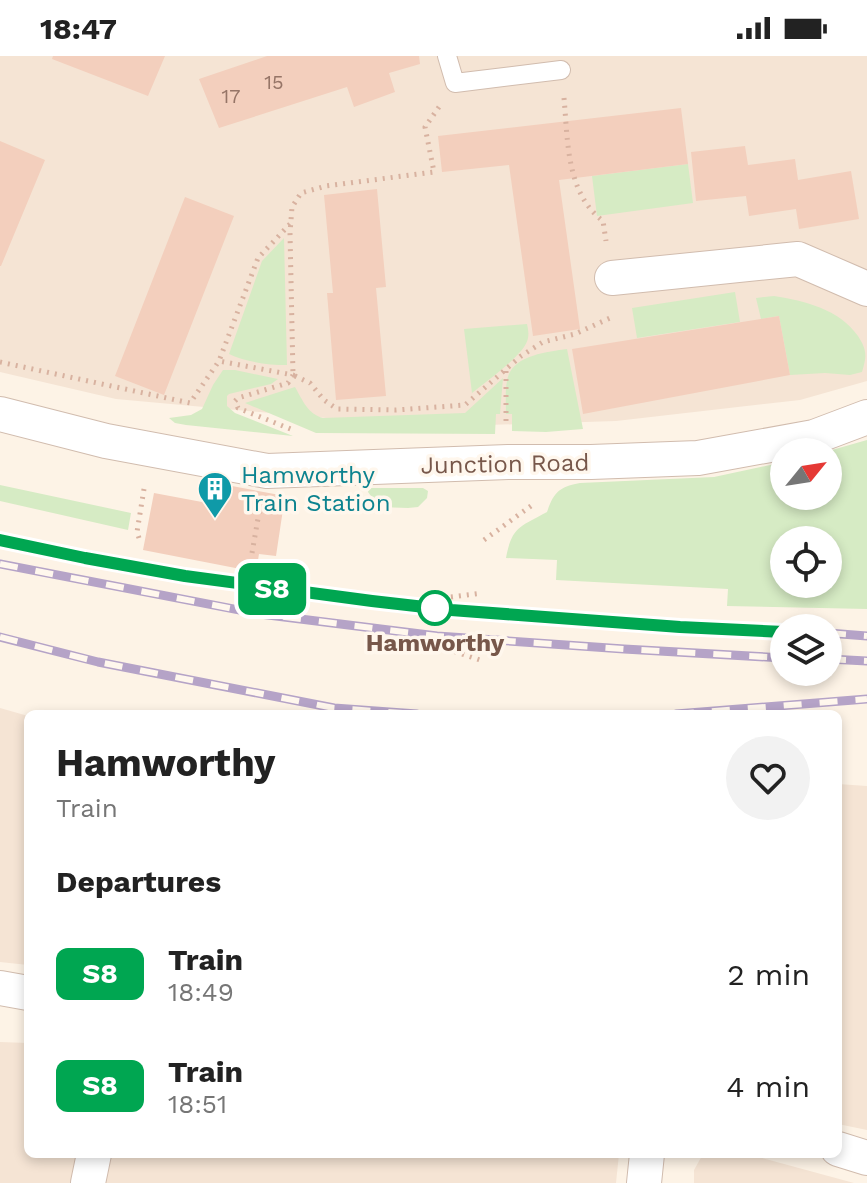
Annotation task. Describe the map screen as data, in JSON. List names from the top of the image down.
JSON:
{
  "streets": {
    "street": ["Junction Road"]
  },
  "places": {
    "building": ["Hamworthy Train Station"],
    "other": ["Hamworthy"]
  },
  "house_numbers": ["15", "17"],
  "north": "top right",
  "page": {
    "status": "18:47",
    "on_map": "S8",
    "heading": [
      ["Hamworthy", "Train"],
      "Departures"
    ],
    "list": [
      {
        "mark": "S8",
        "name": "Train",
        "note": "18:49",
        "value": "2 min"
      },
      {
        "mark": "S8",
        "name": "Train",
        "note": "18:51",
        "value": "4 min"
      }
    ]
  }
}
